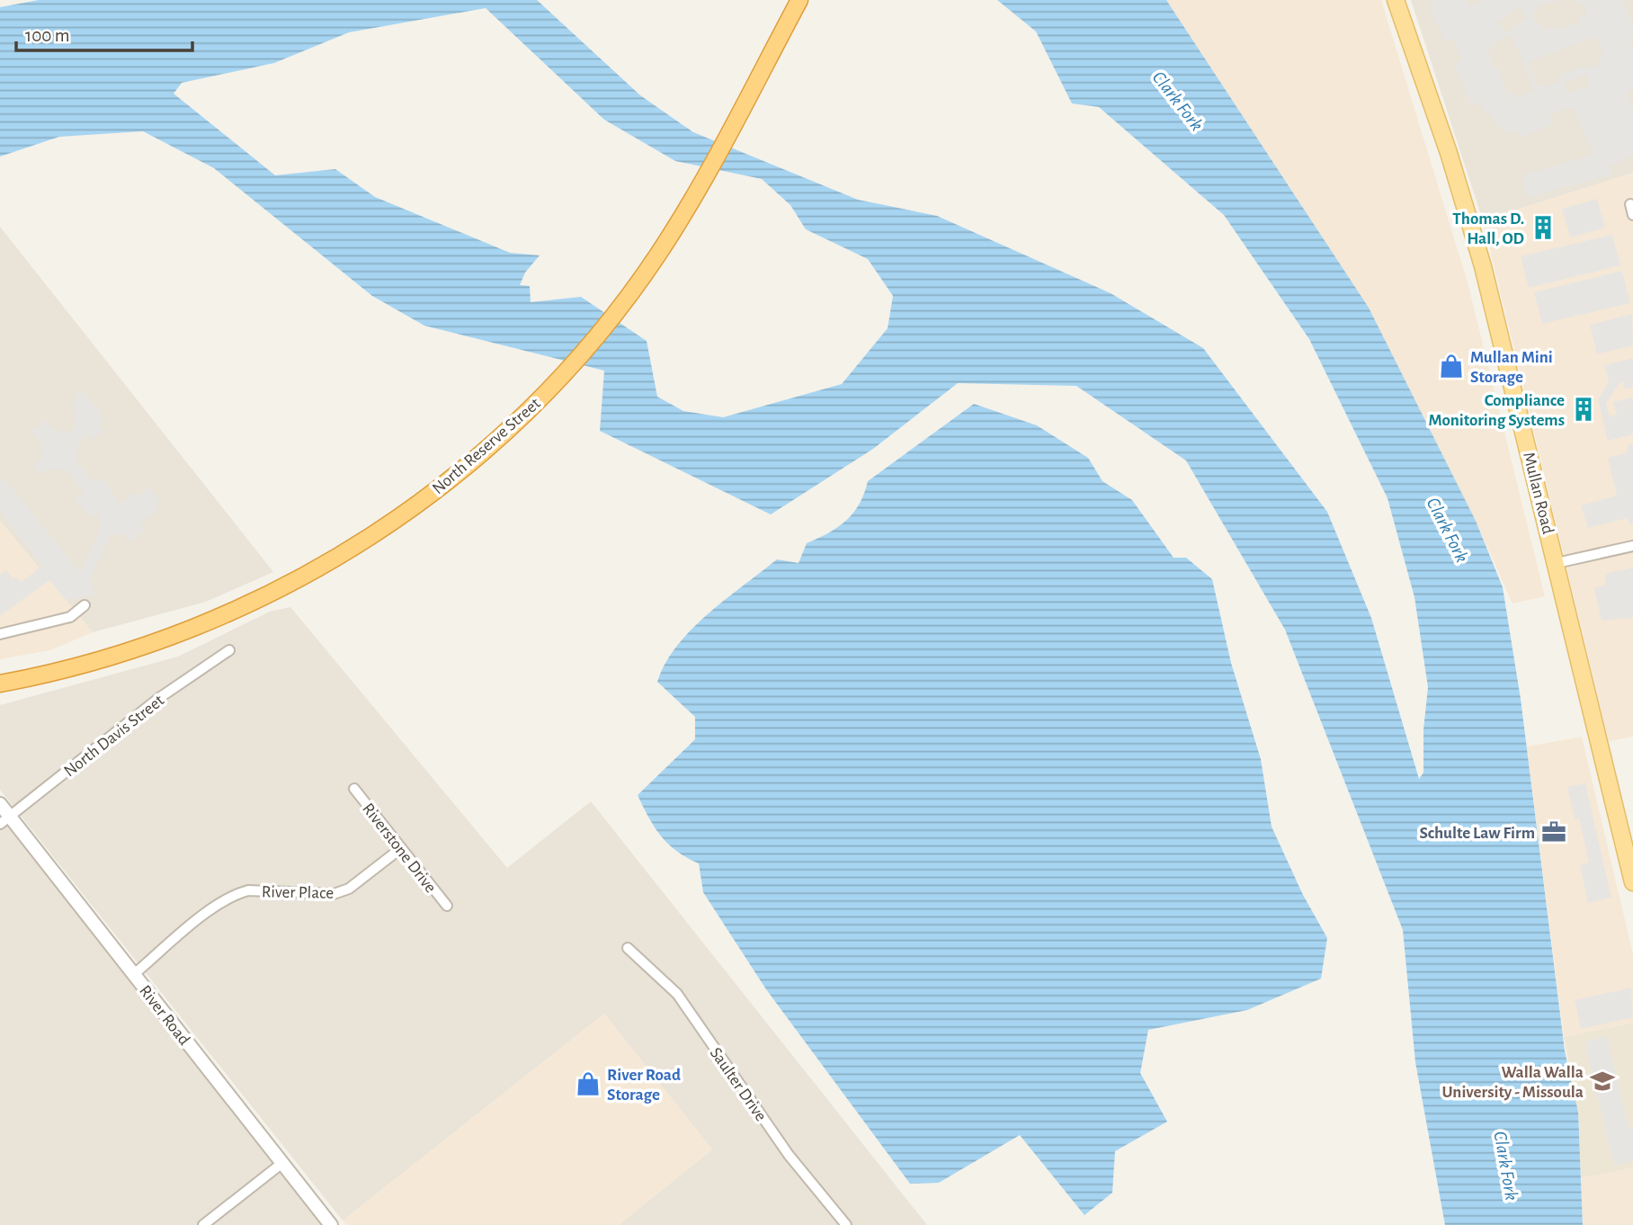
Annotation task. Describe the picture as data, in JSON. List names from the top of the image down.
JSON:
{
  "streets": {
    "highway": ["North Reserve Street"],
    "main road": ["Mullan Road"],
    "street": [
      "North Davis Street",
      "Riverstone Drive",
      "River Place",
      "River Road",
      "Saulter Drive"
    ]
  },
  "crossings": [
    ["North Davis Street", "River Road"],
    ["Riverstone Drive", "River Place"],
    ["River Place", "River Road"]
  ],
  "water": ["Clark Fork"],
  "places": {
    "building": ["Thomas D. Hall, OD", "Compliance Monitoring Systems"],
    "shop": ["Mullan Mini Storage", "River Road Storage"],
    "office": ["Schulte Law Firm"],
    "school or university": ["Walla Walla University - Missoula"]
  },
  "scale_bar": "100 m"
}
